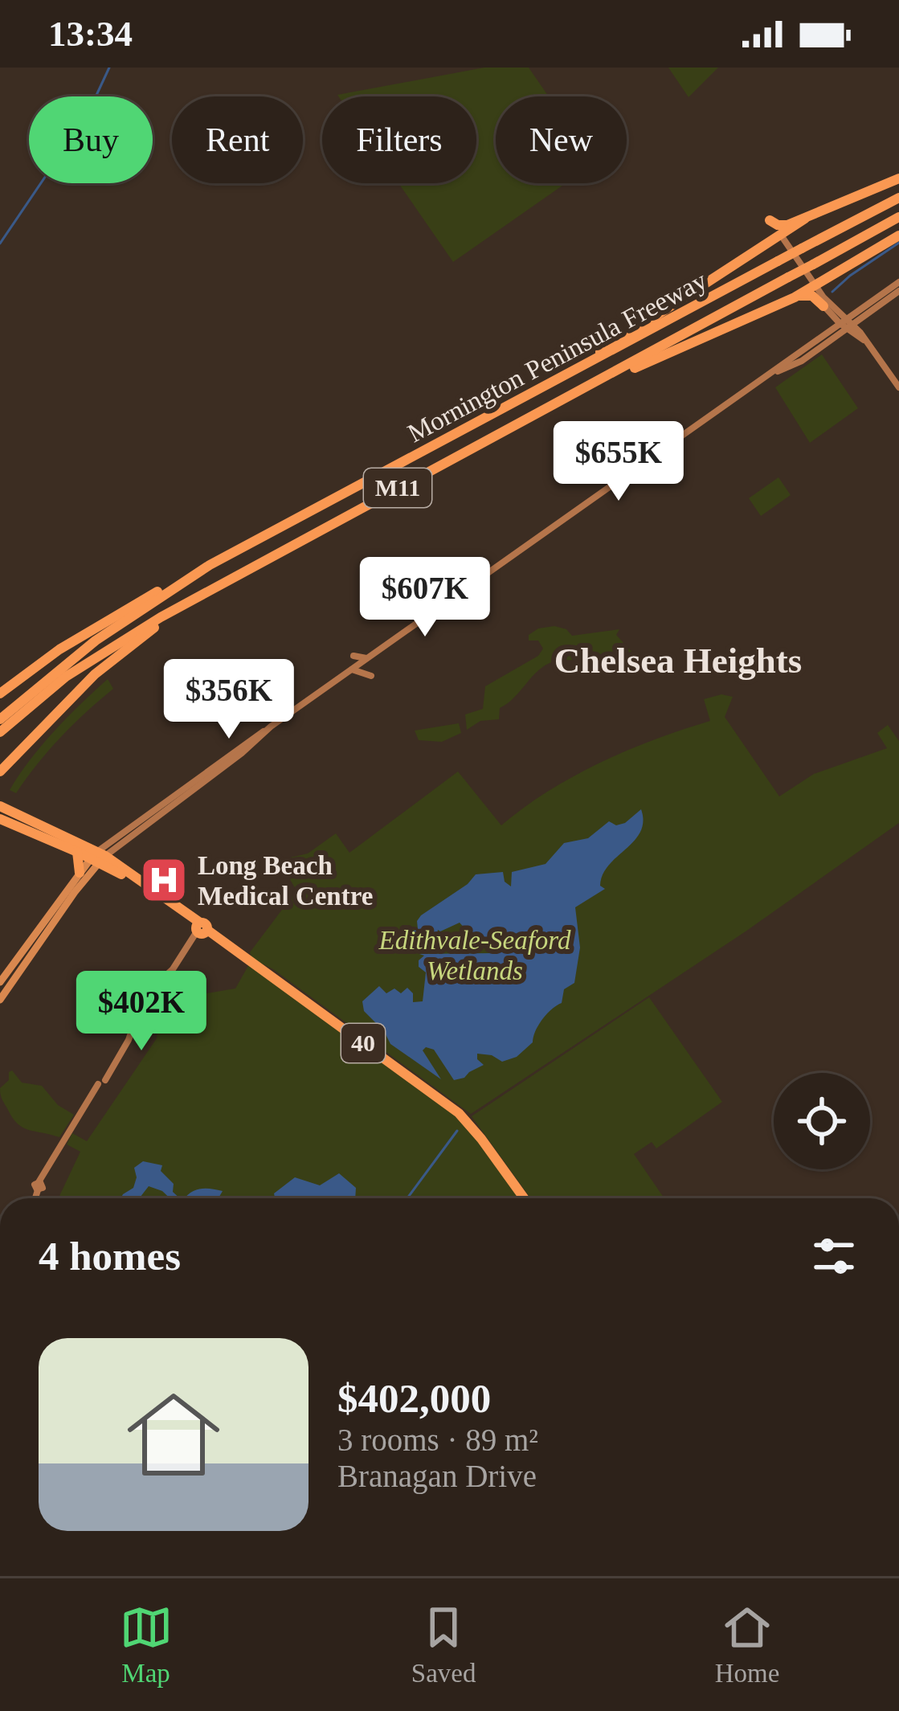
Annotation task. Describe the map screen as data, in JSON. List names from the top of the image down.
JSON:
{
  "streets": {
    "highway": ["Mornington Peninsula Freeway", "M11", "40"]
  },
  "districts": ["Chelsea Heights"],
  "parks": ["Edithvale-Seaford Wetlands"],
  "places": {
    "hospital": ["Long Beach Medical Centre"]
  },
  "page": {
    "status": "13:34",
    "chip": [
      "Buy",
      "Rent",
      "Filters",
      "New"
    ],
    "price": [
      "$655K",
      "$607K",
      "$356K",
      "$402K"
    ],
    "heading": "4 homes",
    "list": [
      {
        "name": "$402,000",
        "note": "3 rooms · 89 m² · Branagan Drive"
      }
    ],
    "tabs": ["Map", "Saved", "Home"]
  }
}
